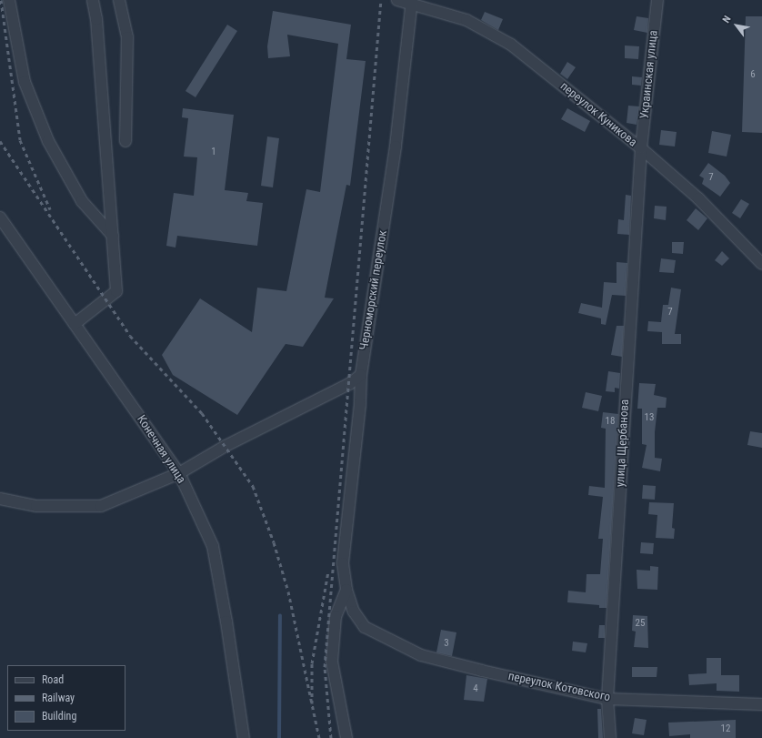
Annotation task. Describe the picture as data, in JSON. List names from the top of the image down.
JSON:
{
  "streets": {
    "street": [
      "Украинская улица",
      "переулок Куникова",
      "Черноморский переулок",
      "улица Щербанова",
      "Конечная улица",
      "переулок Котовского"
    ]
  },
  "crossings": [
    ["Украинская улица", "переулок Куникова"],
    ["Украинская улица", "улица Щербанова"],
    ["переулок Куникова", "Черноморский переулок"],
    ["переулок Куникова", "улица Щербанова"],
    ["Черноморский переулок", "переулок Котовского"],
    ["улица Щербанова", "переулок Котовского"]
  ],
  "house_numbers": [
    "6",
    "1",
    "7",
    "7",
    "13",
    "18",
    "25",
    "3",
    "4",
    "12"
  ],
  "legend": ["Road", "Railway", "Building"],
  "north": "top left"
}
